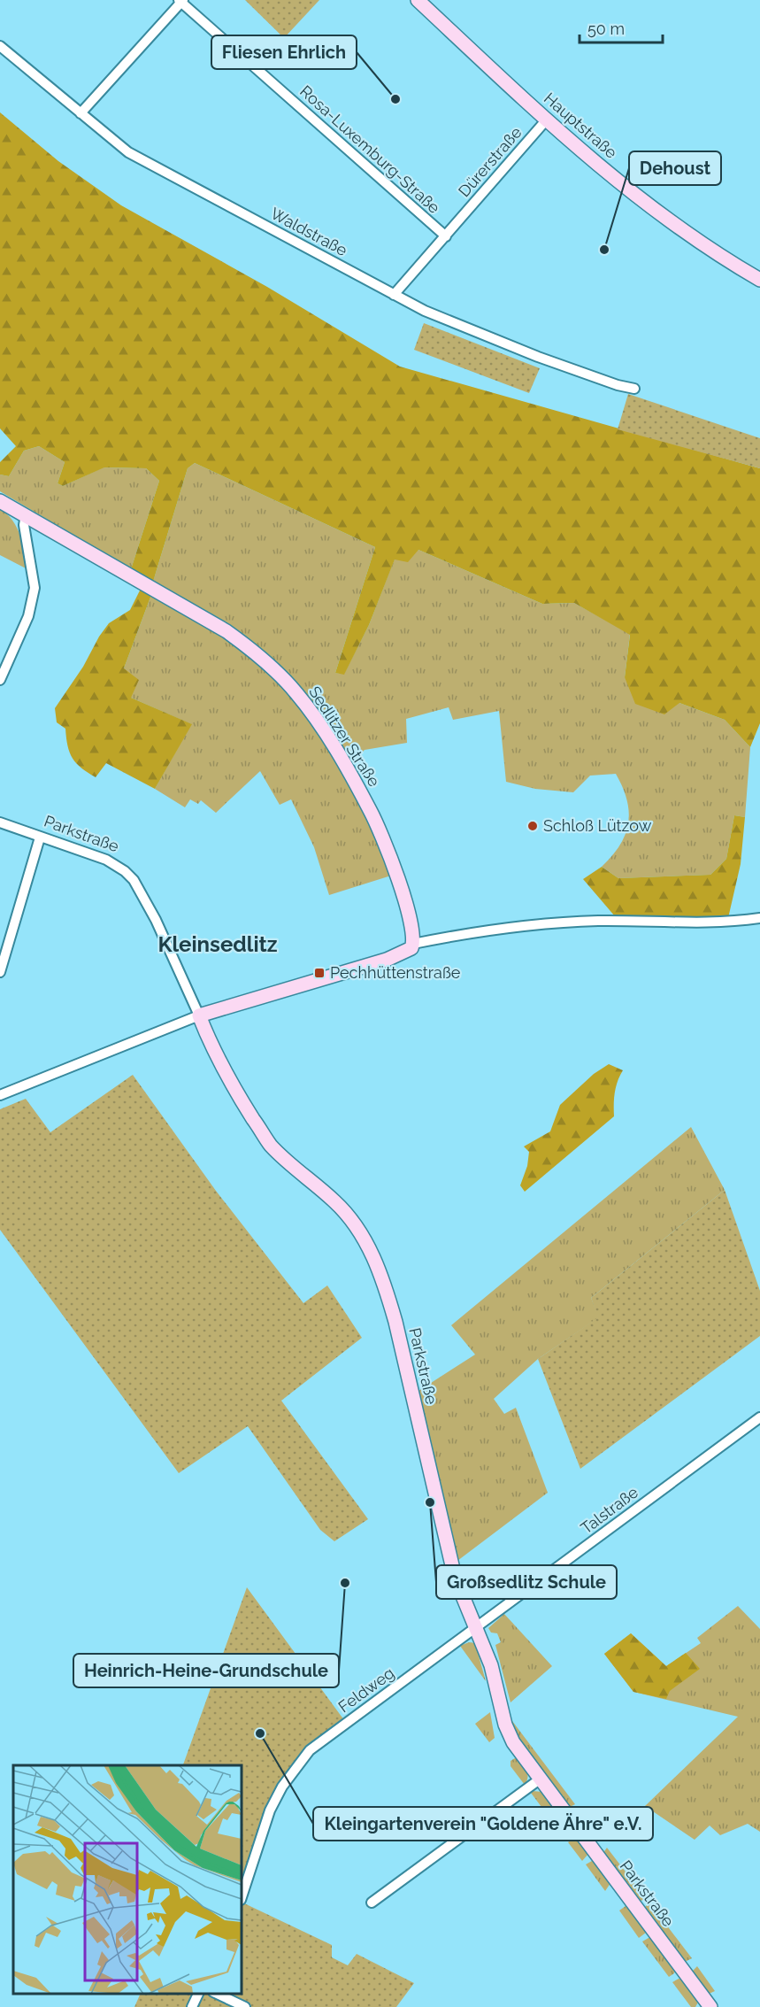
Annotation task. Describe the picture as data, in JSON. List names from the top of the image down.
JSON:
{
  "streets": {
    "street": [
      "Hauptstraße",
      "Rosa-Luxemburg-Straße",
      "Dürerstraße",
      "Waldstraße",
      "Sedlitzer Straße",
      "Parkstraße",
      "Talstraße",
      "Feldweg"
    ]
  },
  "crossings": [
    ["Hauptstraße", "Dürerstraße"],
    ["Rosa-Luxemburg-Straße", "Dürerstraße"],
    ["Dürerstraße", "Waldstraße"],
    ["Parkstraße", "Talstraße"],
    ["Parkstraße", "Feldweg"],
    ["Talstraße", "Feldweg"]
  ],
  "districts": ["Kleinsedlitz"],
  "places": {
    "other": [
      "Fliesen Ehrlich",
      "Dehoust",
      "Schloß Lützow",
      "Großsedlitz Schule",
      "Heinrich-Heine-Grundschule",
      "Kleingartenverein \"Goldene Ähre\" e.V."
    ],
    "transit": ["Pechhüttenstraße"]
  },
  "scale_bar": "50 m"
}
